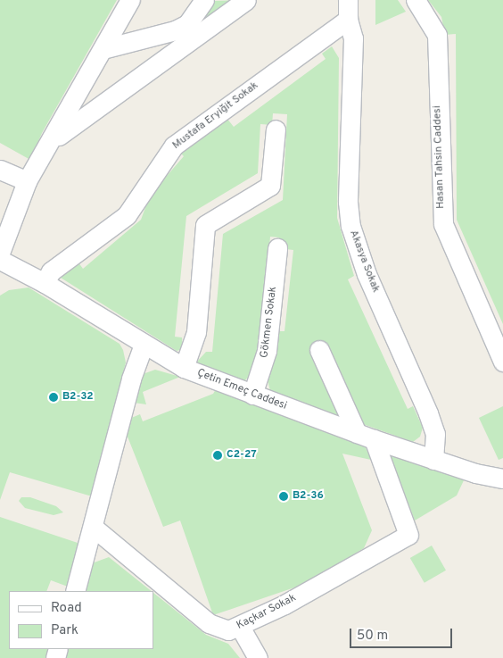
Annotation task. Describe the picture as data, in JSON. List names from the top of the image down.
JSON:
{
  "streets": {
    "street": [
      "Mustafa Eryiğit Sokak",
      "Hasan Tahsin Caddesi",
      "Akasya Sokak",
      "Gökmen Sokak",
      "Çetin Emeç Caddesi",
      "Kaçkar Sokak"
    ]
  },
  "crossings": [
    ["Mustafa Eryiğit Sokak", "Akasya Sokak"],
    ["Mustafa Eryiğit Sokak", "Çetin Emeç Caddesi"],
    ["Akasya Sokak", "Çetin Emeç Caddesi"],
    ["Gökmen Sokak", "Çetin Emeç Caddesi"],
    ["Çetin Emeç Caddesi", "Kaçkar Sokak"]
  ],
  "places": ["B2-32", "C2-27", "B2-36"],
  "legend": ["Road", "Park"],
  "scale_bar": "50 m"
}
